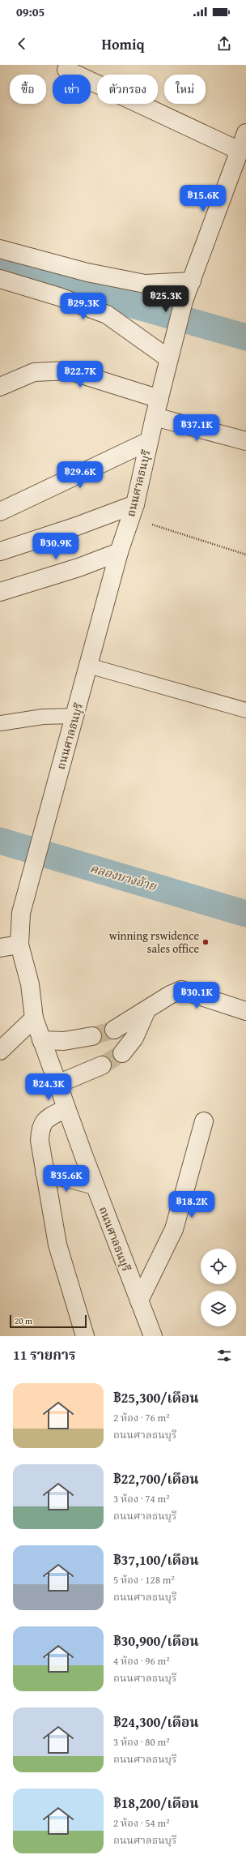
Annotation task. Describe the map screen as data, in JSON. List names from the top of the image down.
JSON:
{
  "streets": {
    "street": ["ถนนศาลธนบุรี"]
  },
  "water": ["คลองบางอ้าย"],
  "places": ["winning rswidence sales office"],
  "scale_bar": "20 m",
  "page": {
    "status": "09:05",
    "header": "Homiq",
    "chip": [
      "ซื้อ",
      "เช่า",
      "ตัวกรอง",
      "ใหม่"
    ],
    "price": [
      "฿15.6K",
      "฿25.3K",
      "฿29.3K",
      "฿22.7K",
      "฿37.1K",
      "฿29.6K",
      "฿30.9K",
      "฿30.1K",
      "฿24.3K",
      "฿35.6K",
      "฿18.2K"
    ],
    "scale": "20 m",
    "heading": "11 รายการ",
    "list": [
      {
        "name": "฿25,300/เดือน",
        "note": "2 ห้อง · 76 m² · ถนนศาลธนบุรี"
      },
      {
        "name": "฿22,700/เดือน",
        "note": "3 ห้อง · 74 m² · ถนนศาลธนบุรี"
      },
      {
        "name": "฿37,100/เดือน",
        "note": "5 ห้อง · 128 m² · ถนนศาลธนบุรี"
      },
      {
        "name": "฿30,900/เดือน",
        "note": "4 ห้อง · 96 m² · ถนนศาลธนบุรี"
      },
      {
        "name": "฿24,300/เดือน",
        "note": "3 ห้อง · 80 m² · ถนนศาลธนบุรี"
      },
      {
        "name": "฿18,200/เดือน",
        "note": "2 ห้อง · 54 m² · ถนนศาลธนบุรี"
      }
    ]
  }
}
